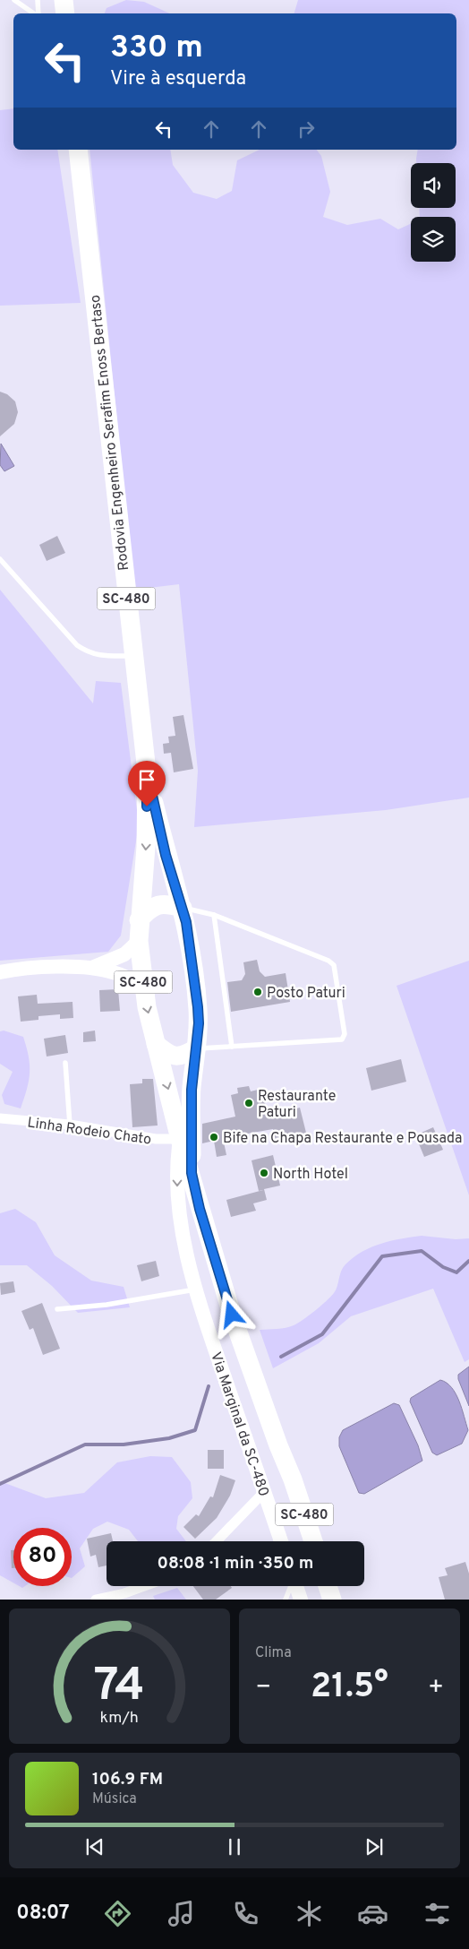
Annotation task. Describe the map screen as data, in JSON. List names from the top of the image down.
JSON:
{
  "streets": {
    "highway": ["Rodovia Engenheiro Serafim Enoss Bertaso", "SC-480"],
    "main road": ["Via Marginal da SC-480"],
    "street": ["Linha Rodeio Chato"]
  },
  "crossings": [
    ["Rodovia Engenheiro Serafim Enoss Bertaso", "Linha Rodeio Chato"],
    ["Rodovia Engenheiro Serafim Enoss Bertaso", "Via Marginal da SC-480"],
    ["Linha Rodeio Chato", "Via Marginal da SC-480"]
  ],
  "one_way": ["Via Marginal da SC-480"],
  "places": [
    "Posto Paturi",
    "Restaurante Paturi",
    "Bife na Chapa Restaurante e Pousada",
    "North Hotel"
  ],
  "page": {
    "turn": ["330 m", "Vire à esquerda"],
    "limit": "80",
    "trip": "08:08 · 1 min · 350 m",
    "tile": "Clima",
    "heat": ["−", "21.5°", "+"],
    "song": ["106.9 FM", "Música"],
    "tabs": "08:07",
    "gauge": ["74", "km/h"]
  }
}
